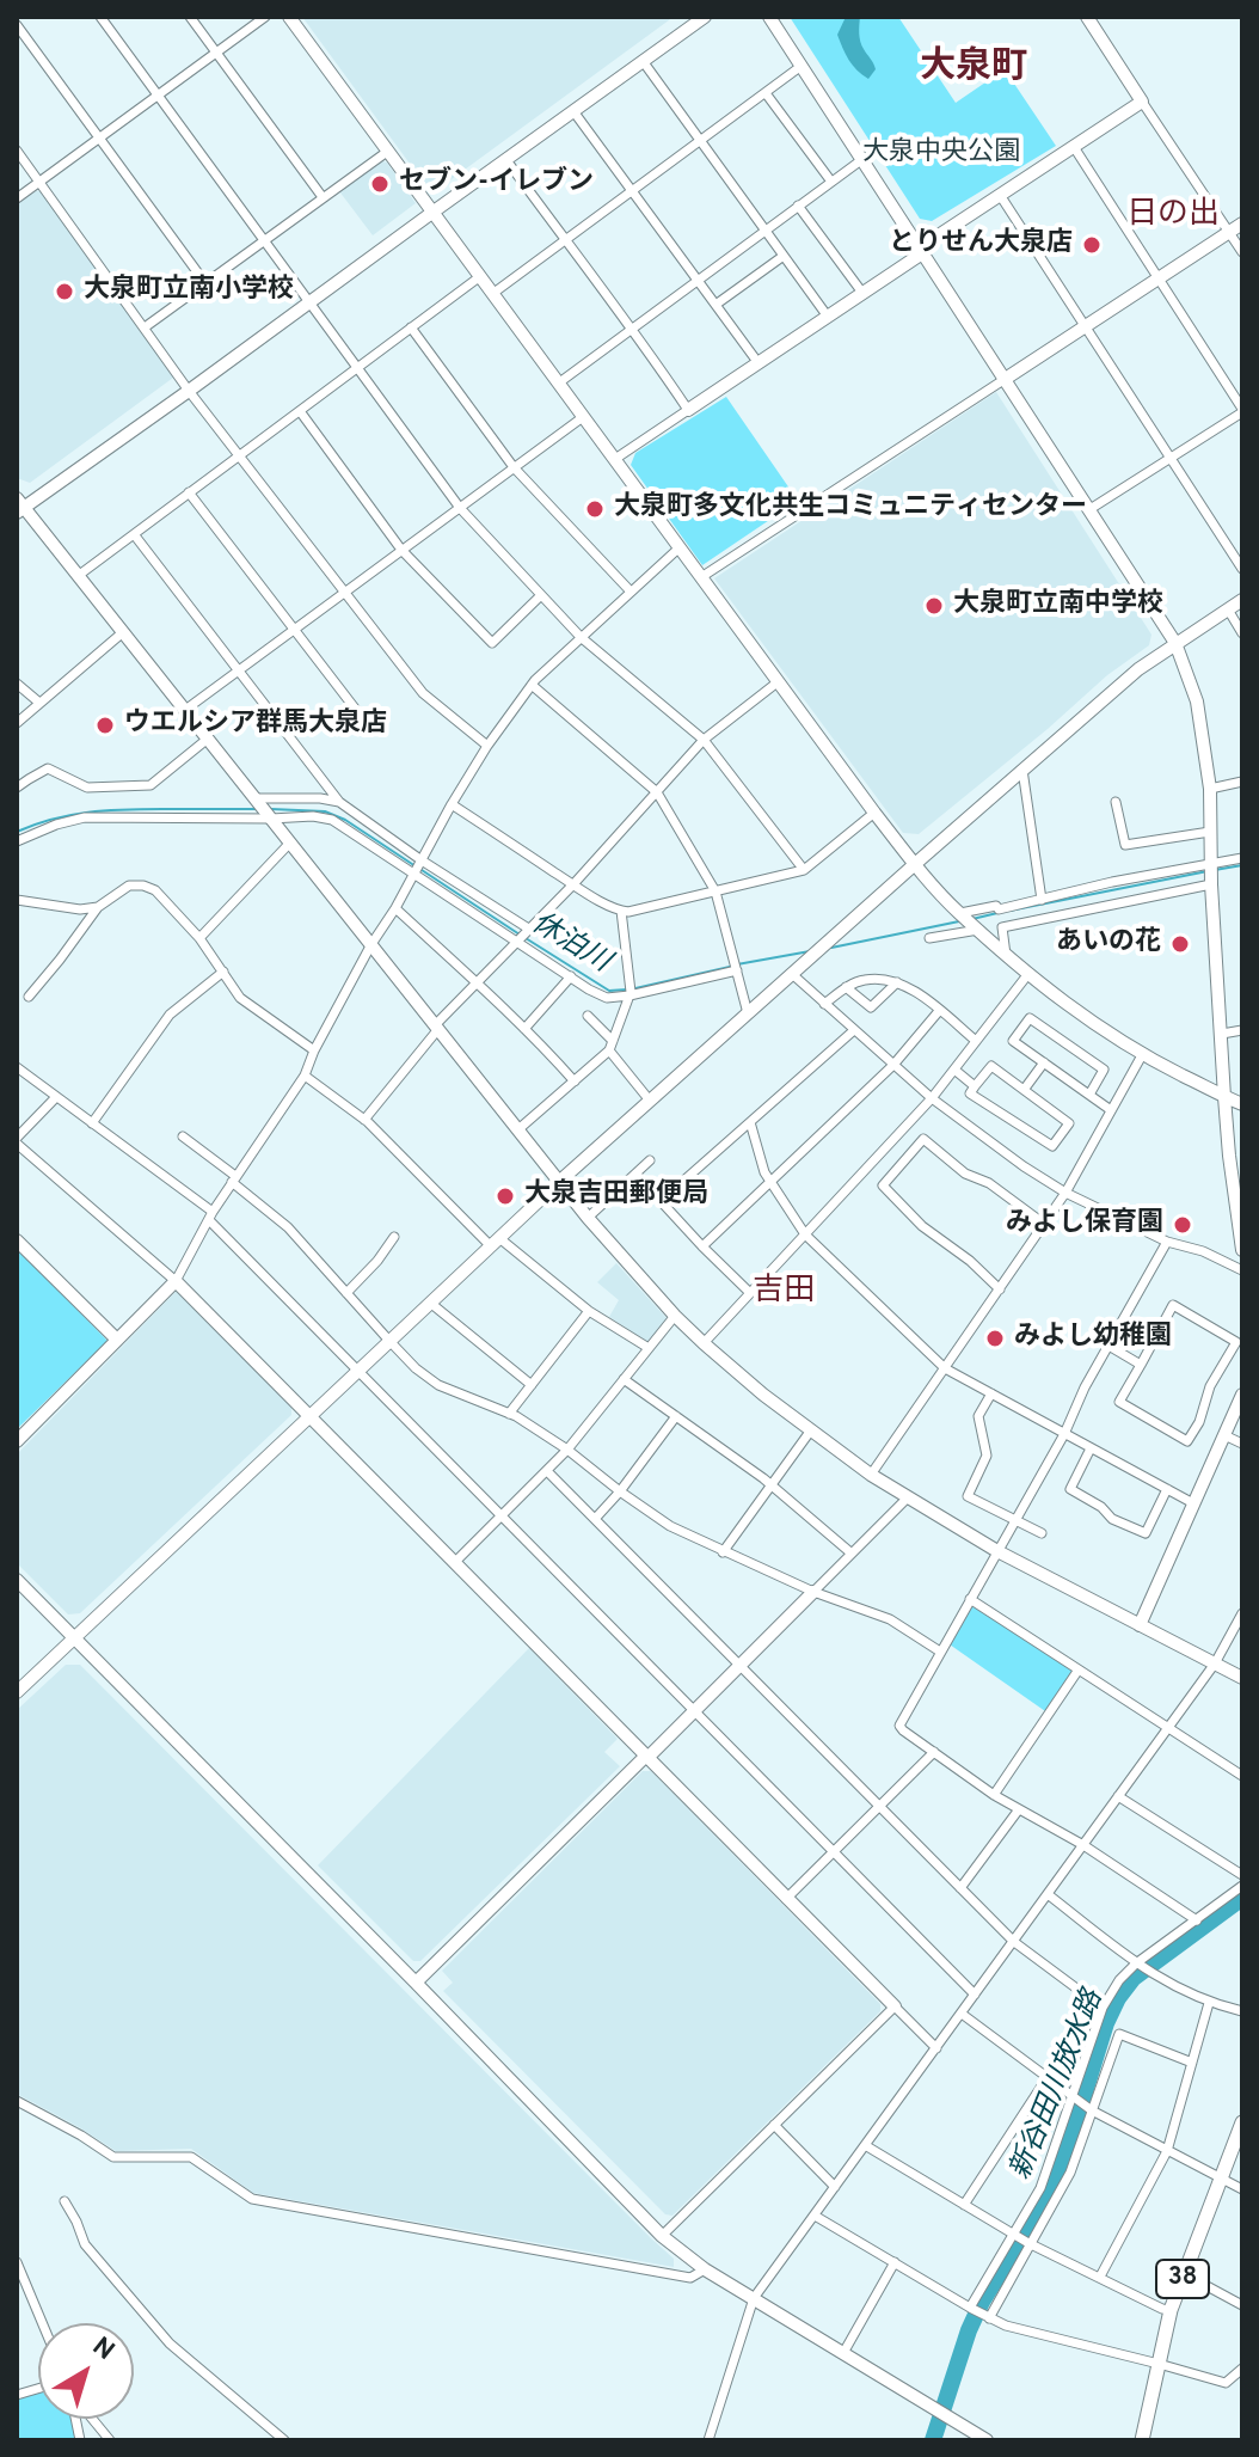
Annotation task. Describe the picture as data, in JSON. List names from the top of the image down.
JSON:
{
  "streets": {
    "main road": ["38"]
  },
  "districts": ["大泉町", "日の出", "吉田"],
  "water": ["休泊川", "新谷田川放水路"],
  "parks": ["大泉中央公園"],
  "places": [
    "セブン-イレブン",
    "とりせん大泉店",
    "大泉町立南小学校",
    "大泉町多文化共生コミュニティセンター",
    "大泉町立南中学校",
    "ウエルシア群馬大泉店",
    "あいの花",
    "大泉吉田郵便局",
    "みよし保育園",
    "みよし幼稚園"
  ],
  "north": "top right"
}
